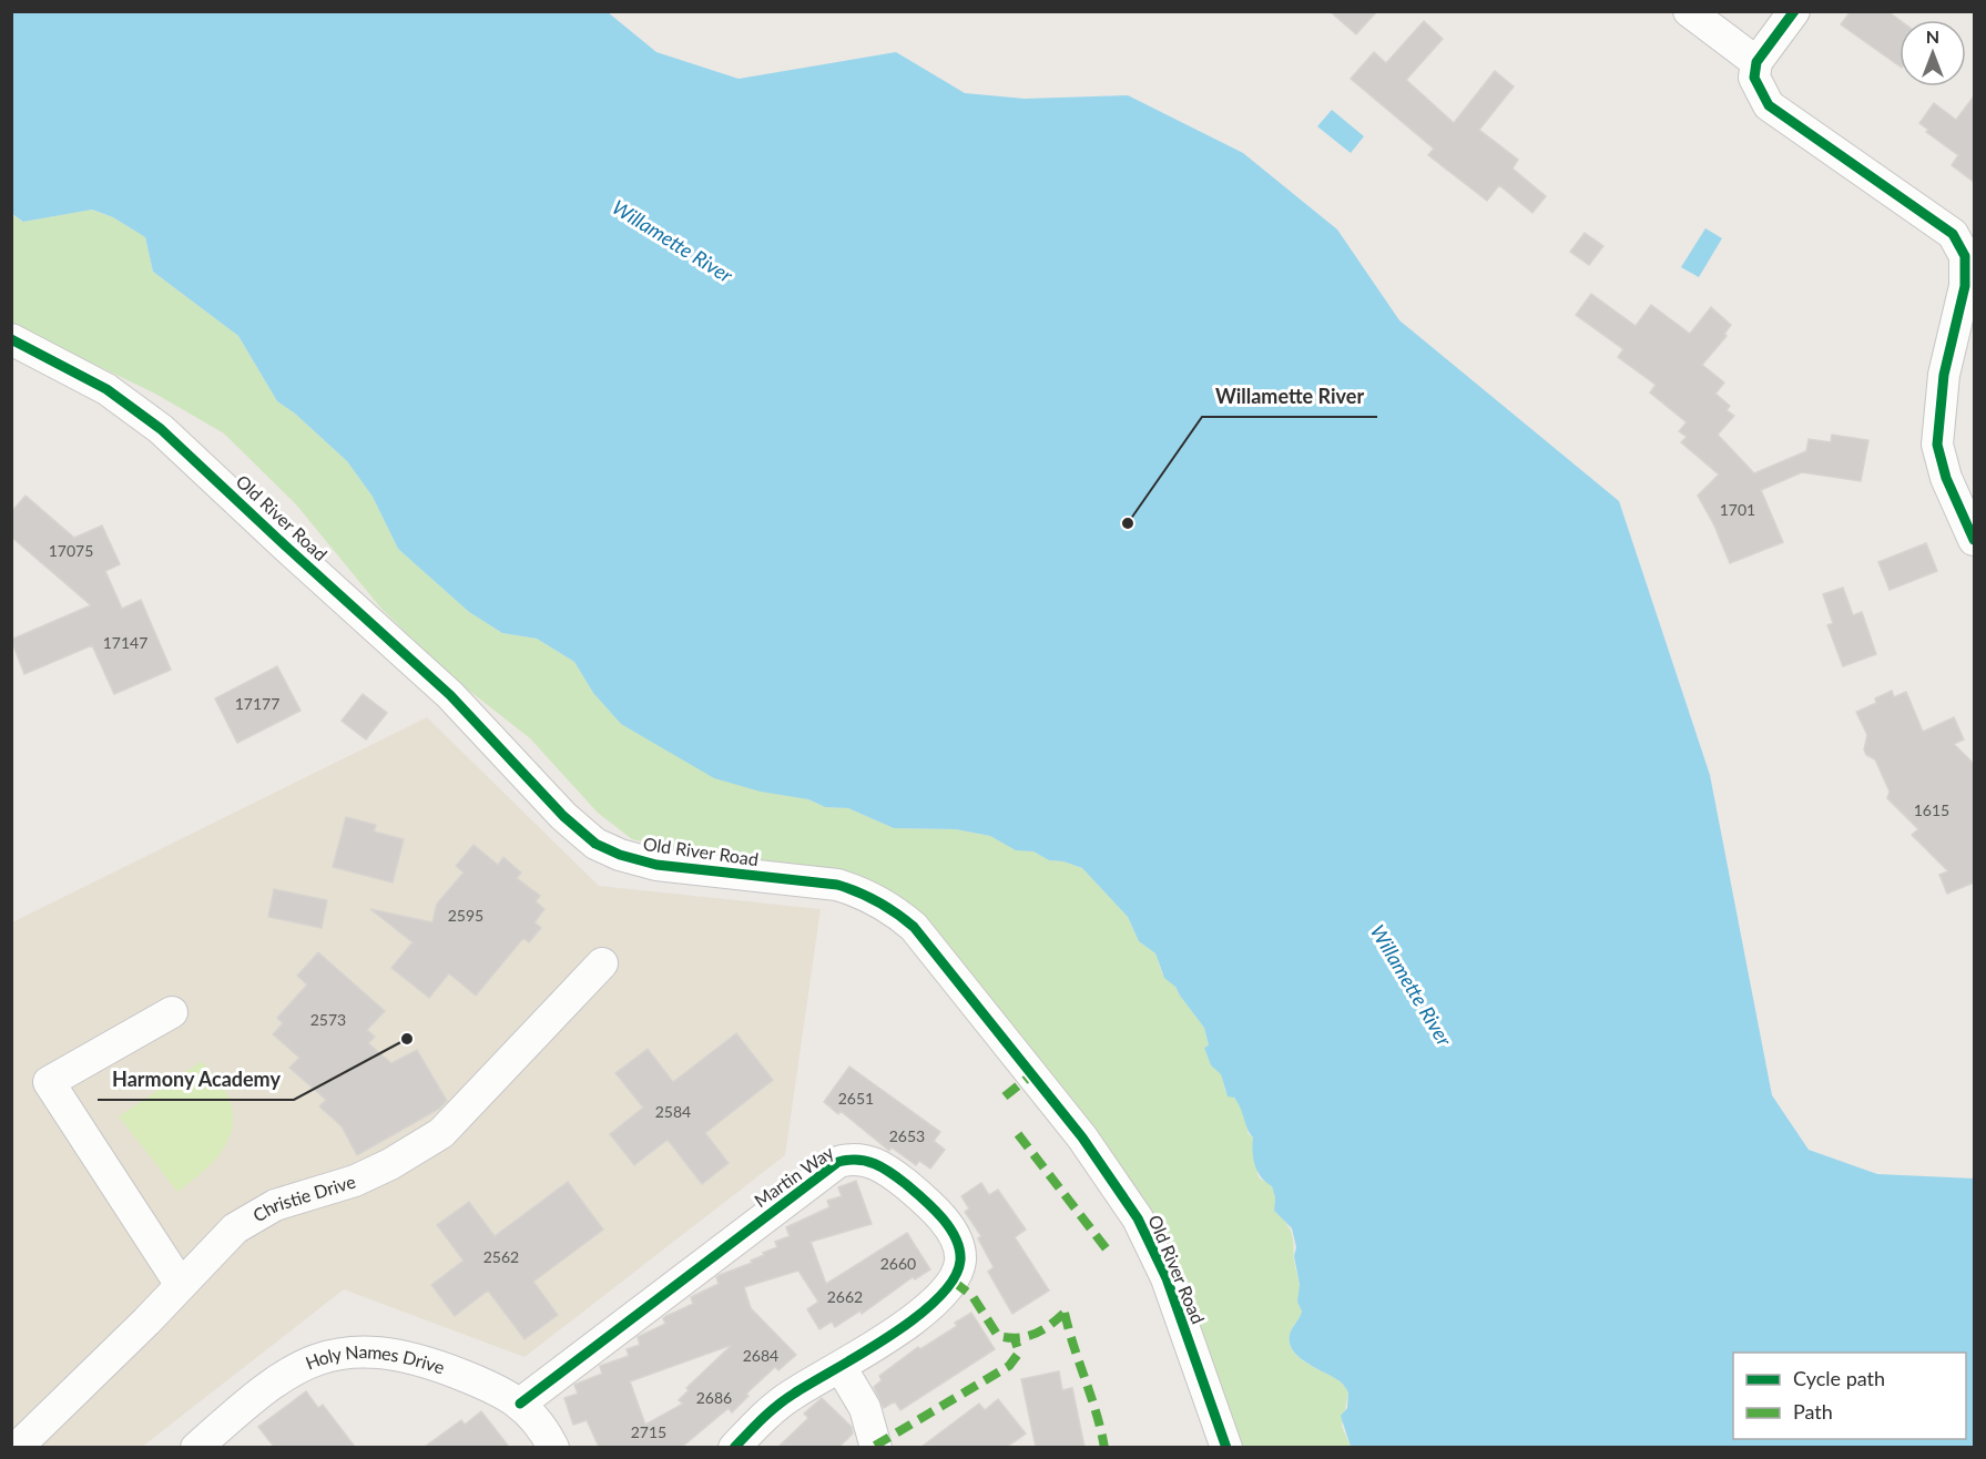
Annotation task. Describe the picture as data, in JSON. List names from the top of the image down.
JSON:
{
  "streets": {
    "street": [
      "Old River Road",
      "Martin Way",
      "Christie Drive",
      "Holy Names Drive"
    ]
  },
  "crossings": [
    ["Martin Way", "Holy Names Drive"]
  ],
  "water": ["Willamette River"],
  "places": ["Willamette River", "Harmony Academy"],
  "house_numbers": [
    "1701",
    "17075",
    "17147",
    "17177",
    "1615",
    "2595",
    "2573",
    "2651",
    "2584",
    "2653",
    "2562",
    "2660",
    "2662",
    "2684",
    "2686",
    "2715"
  ],
  "legend": ["Cycle path", "Path"],
  "north": "top"
}
